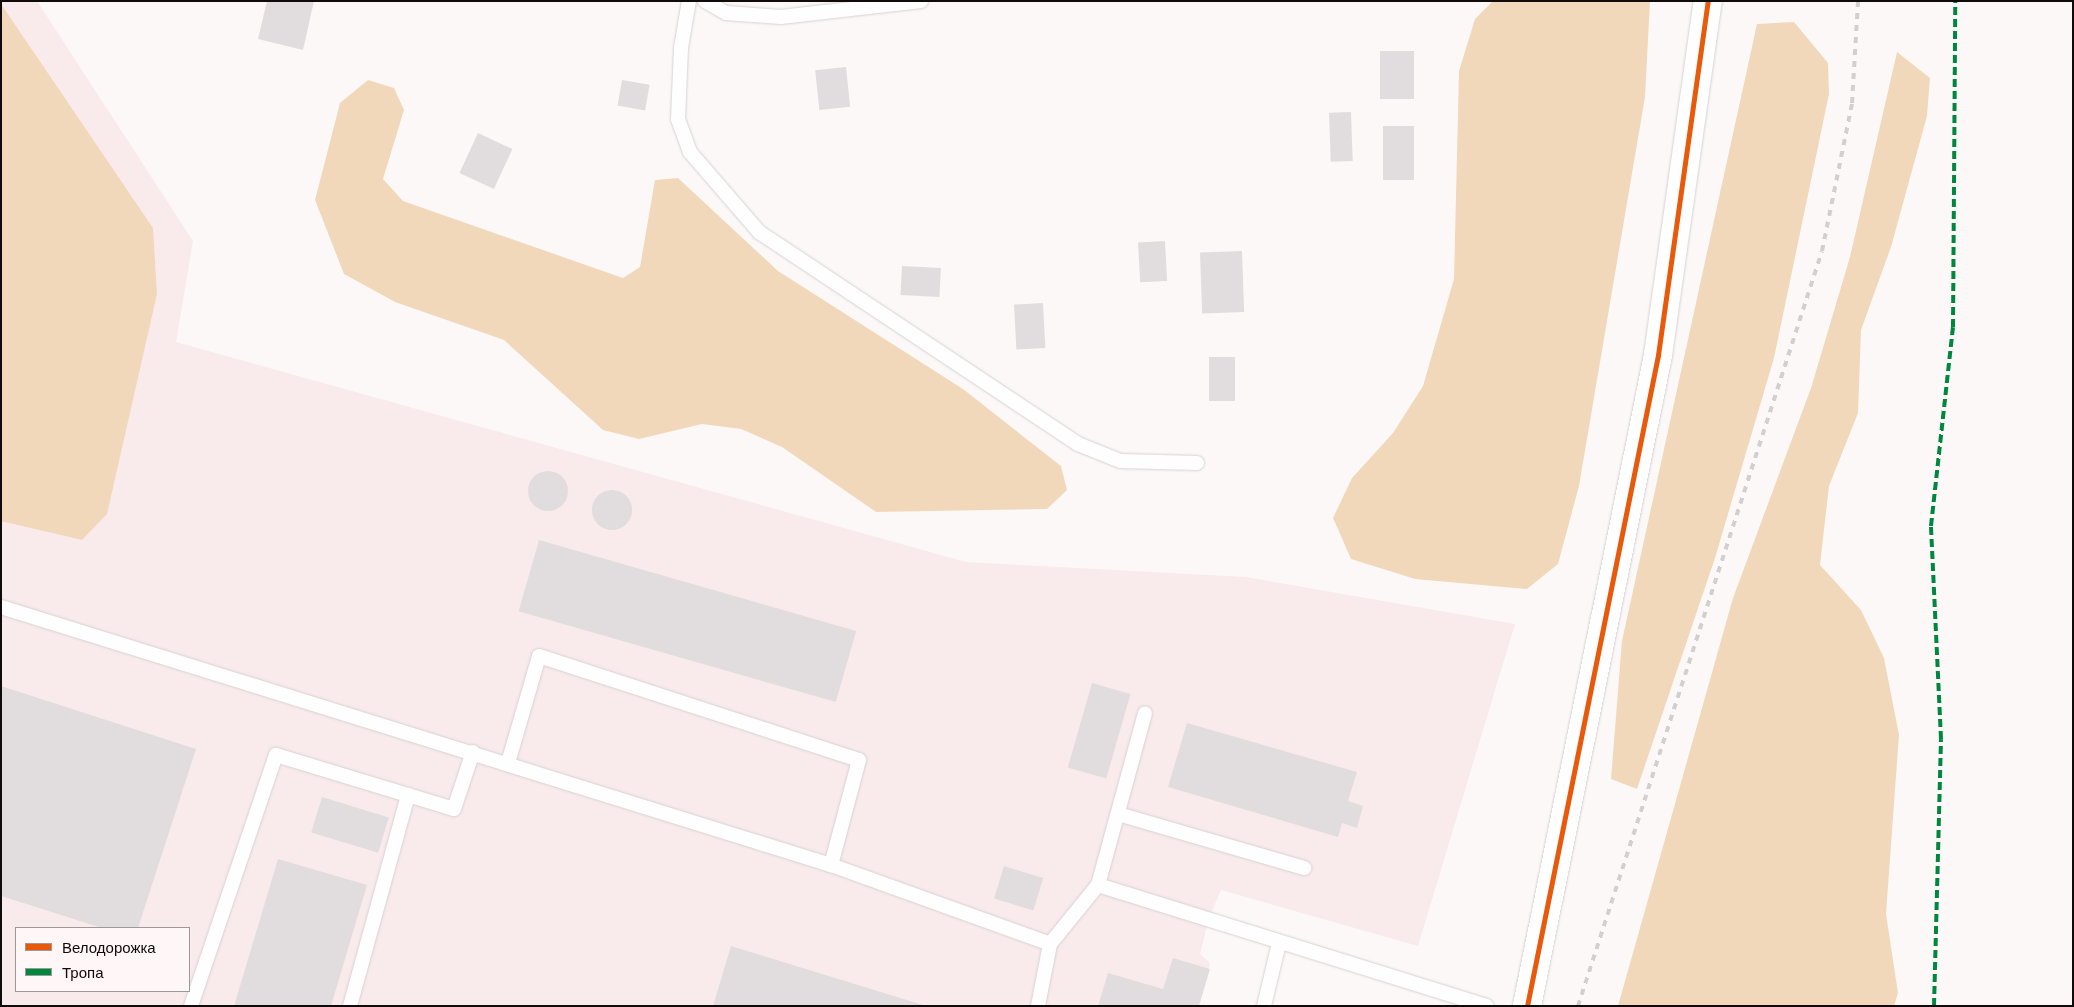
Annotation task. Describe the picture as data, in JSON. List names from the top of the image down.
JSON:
{
  "legend": ["Велодорожка", "Тропа"]
}
